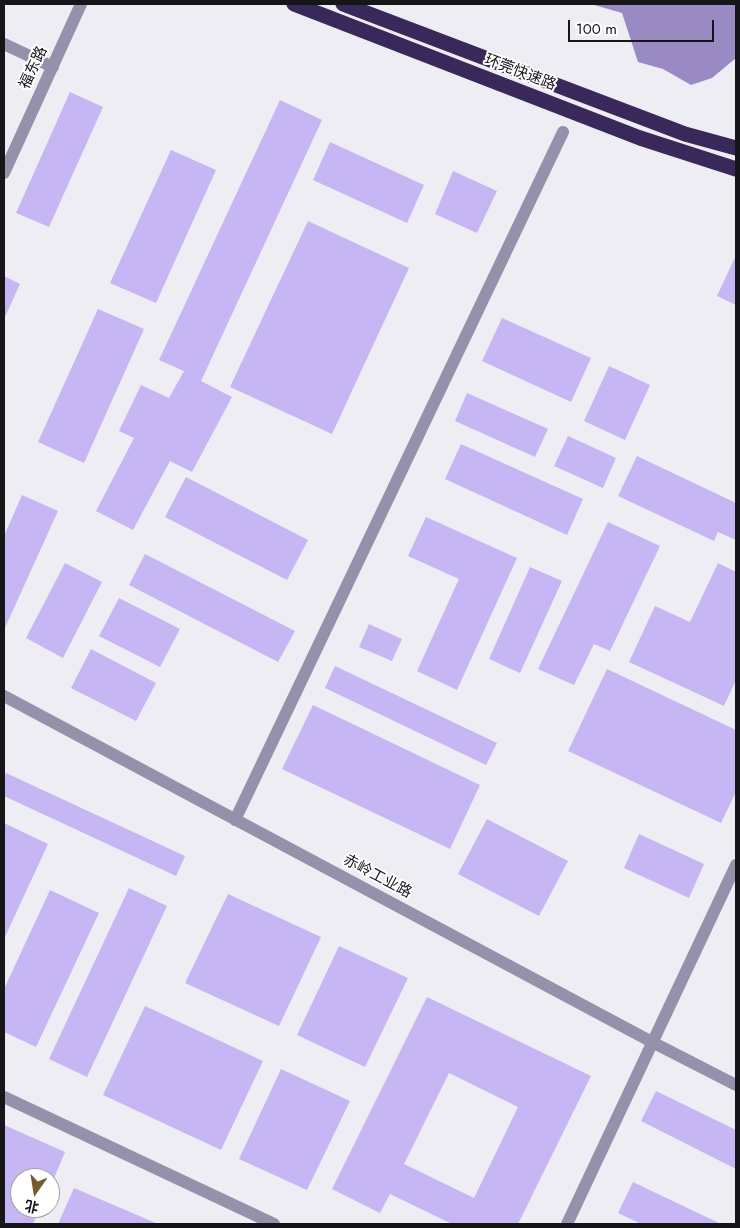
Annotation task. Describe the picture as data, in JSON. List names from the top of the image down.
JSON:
{
  "streets": {
    "highway": ["环莞快速路"],
    "street": ["福东路", "赤岭工业路"]
  },
  "scale_bar": "100 m",
  "north": "bottom"
}
